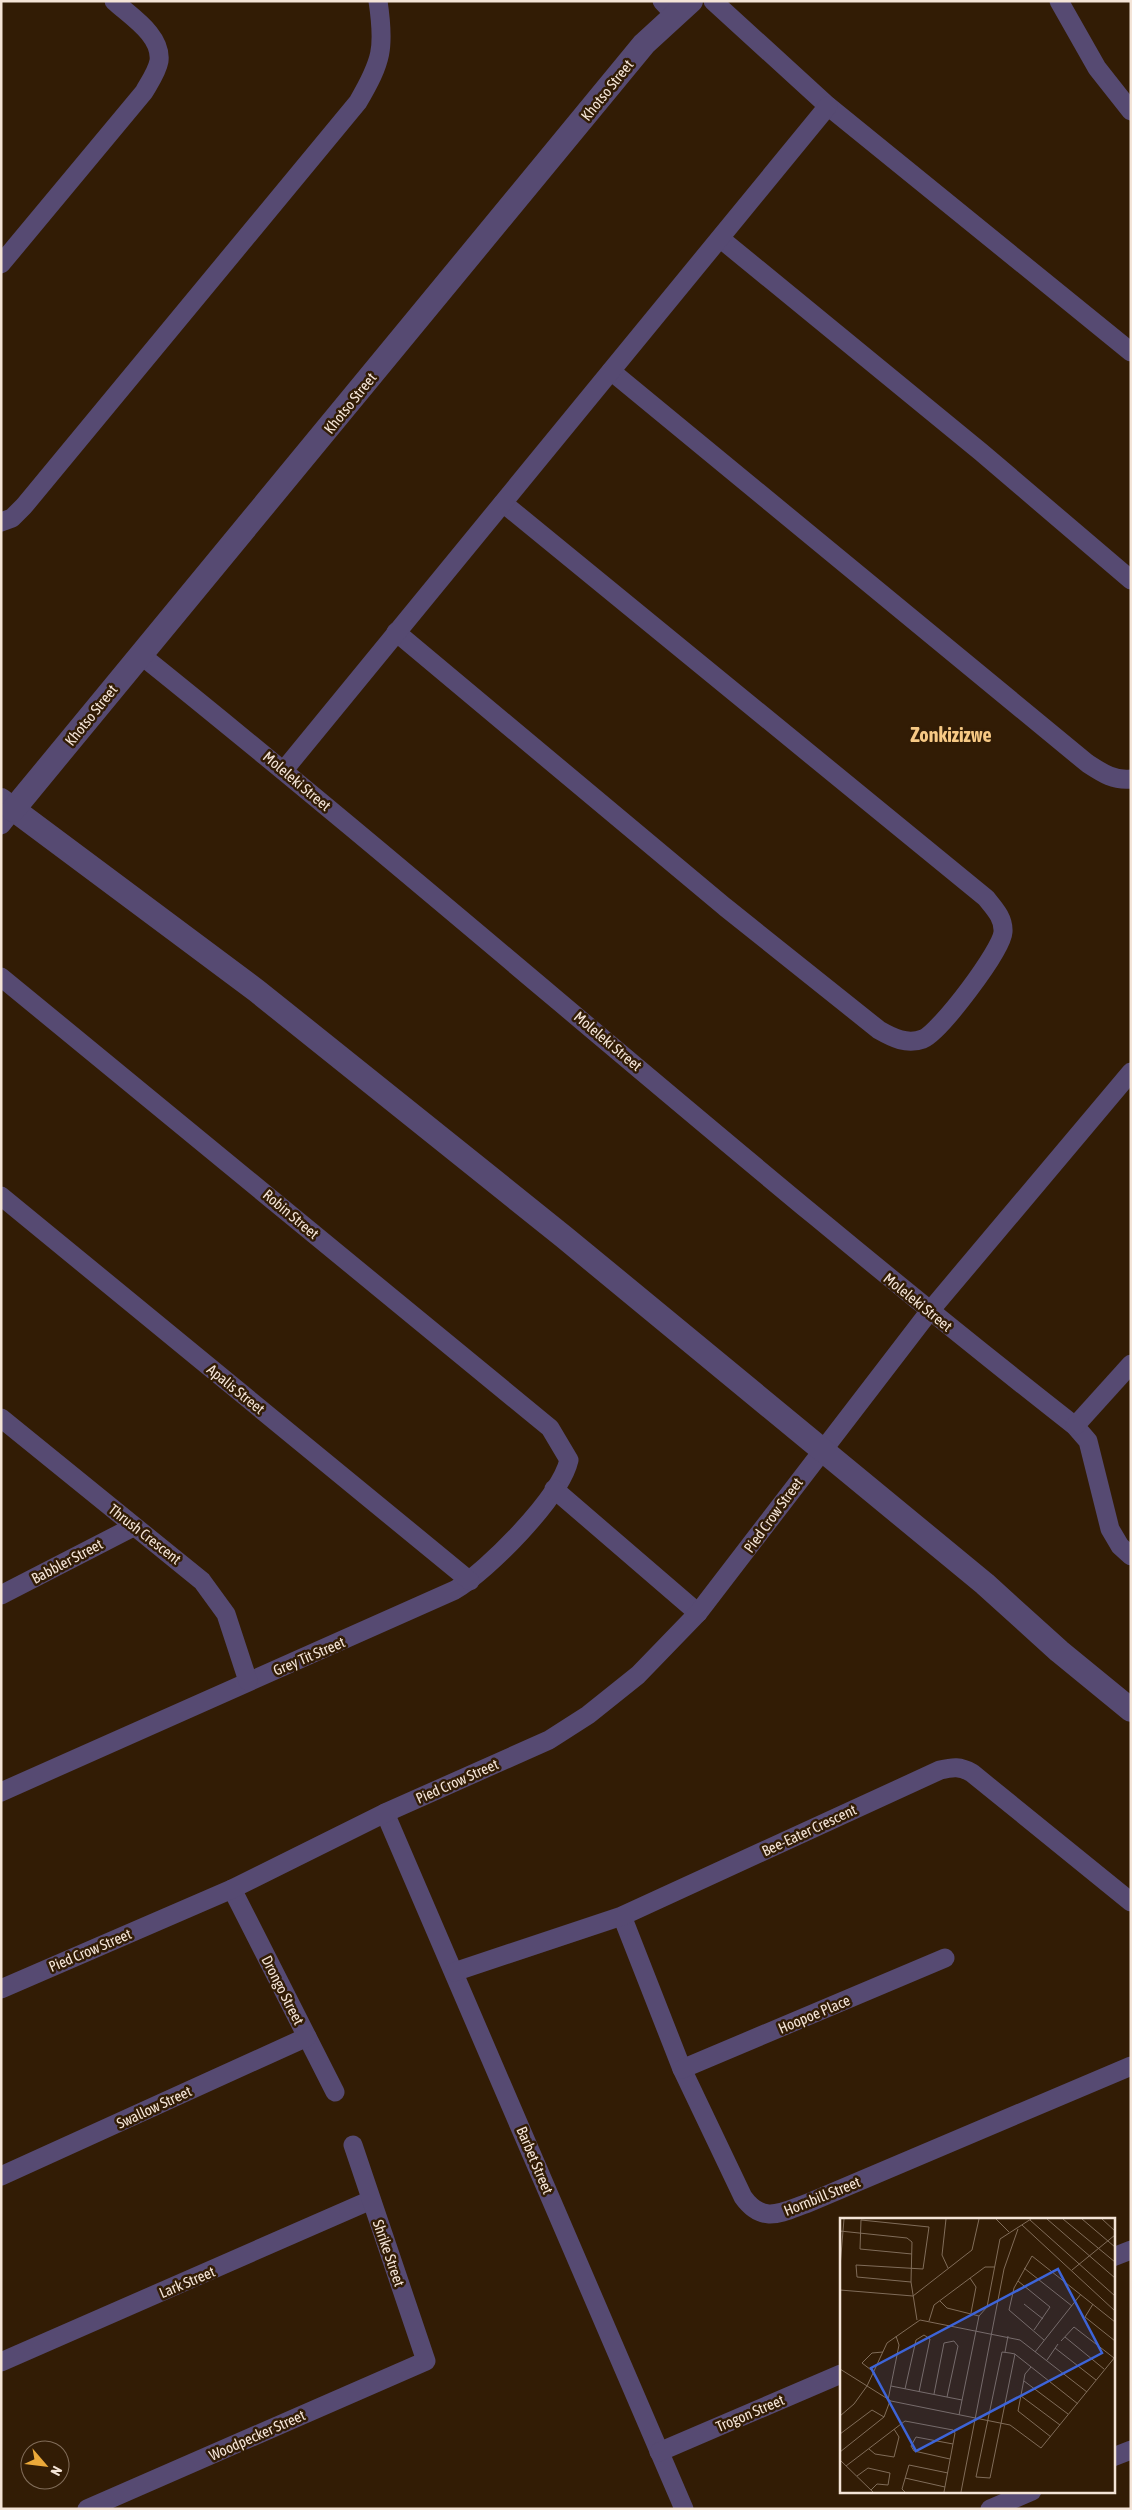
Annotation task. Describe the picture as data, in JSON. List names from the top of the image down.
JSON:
{
  "streets": {
    "street": [
      "Khotso Street",
      "Moleleki Street",
      "Robin Street",
      "Apalis Street",
      "Pied Crow Street",
      "Thrush Crescent",
      "Babbler Street",
      "Grey Tit Street",
      "Bee-Eater Crescent",
      "Drongo Street",
      "Hoopoe Place",
      "Swallow Street",
      "Barbet Street",
      "Hornbill Street",
      "Shrike Street",
      "Lark Street",
      "Trogon Street",
      "Woodpecker Street"
    ]
  },
  "crossings": [
    ["Khotso Street", "Moleleki Street"],
    ["Moleleki Street", "Pied Crow Street"],
    ["Robin Street", "Grey Tit Street"],
    ["Apalis Street", "Grey Tit Street"],
    ["Pied Crow Street", "Drongo Street"],
    ["Pied Crow Street", "Barbet Street"],
    ["Thrush Crescent", "Babbler Street"],
    ["Thrush Crescent", "Grey Tit Street"],
    ["Bee-Eater Crescent", "Barbet Street"],
    ["Bee-Eater Crescent", "Hornbill Street"],
    ["Drongo Street", "Swallow Street"],
    ["Hoopoe Place", "Hornbill Street"],
    ["Barbet Street", "Trogon Street"],
    ["Shrike Street", "Lark Street"],
    ["Shrike Street", "Woodpecker Street"]
  ],
  "districts": ["Zonkizizwe"],
  "north": "bottom right"
}
